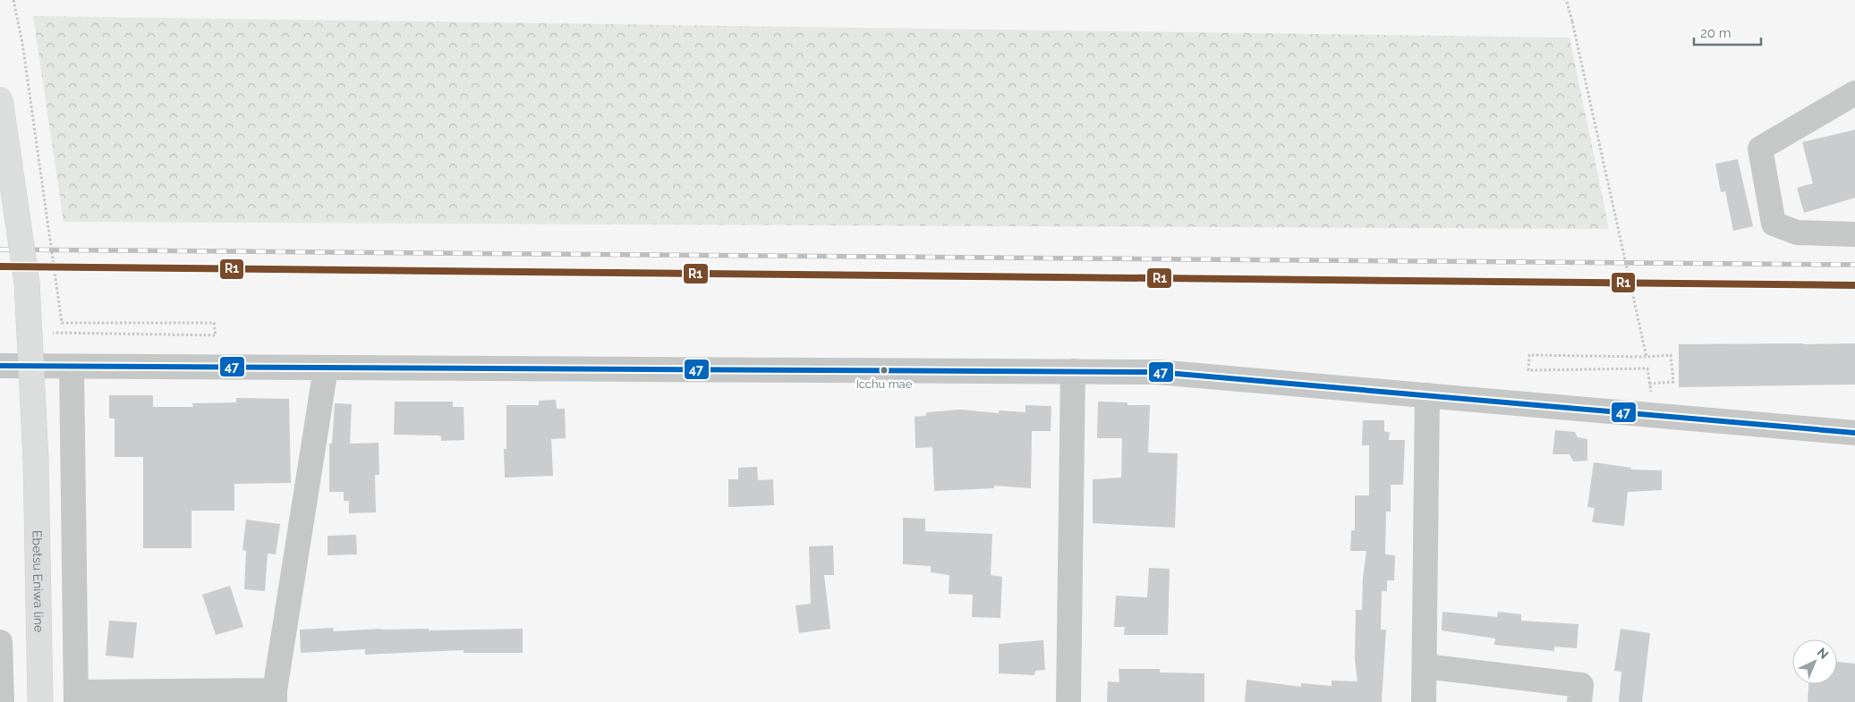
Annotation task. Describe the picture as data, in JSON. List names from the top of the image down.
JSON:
{
  "streets": {
    "main road": ["Ebetsu Eniwa line"]
  },
  "places": ["Icchu mae"],
  "lines": ["transit line R1", "transit line 47"],
  "scale_bar": "20 m",
  "north": "top right"
}
